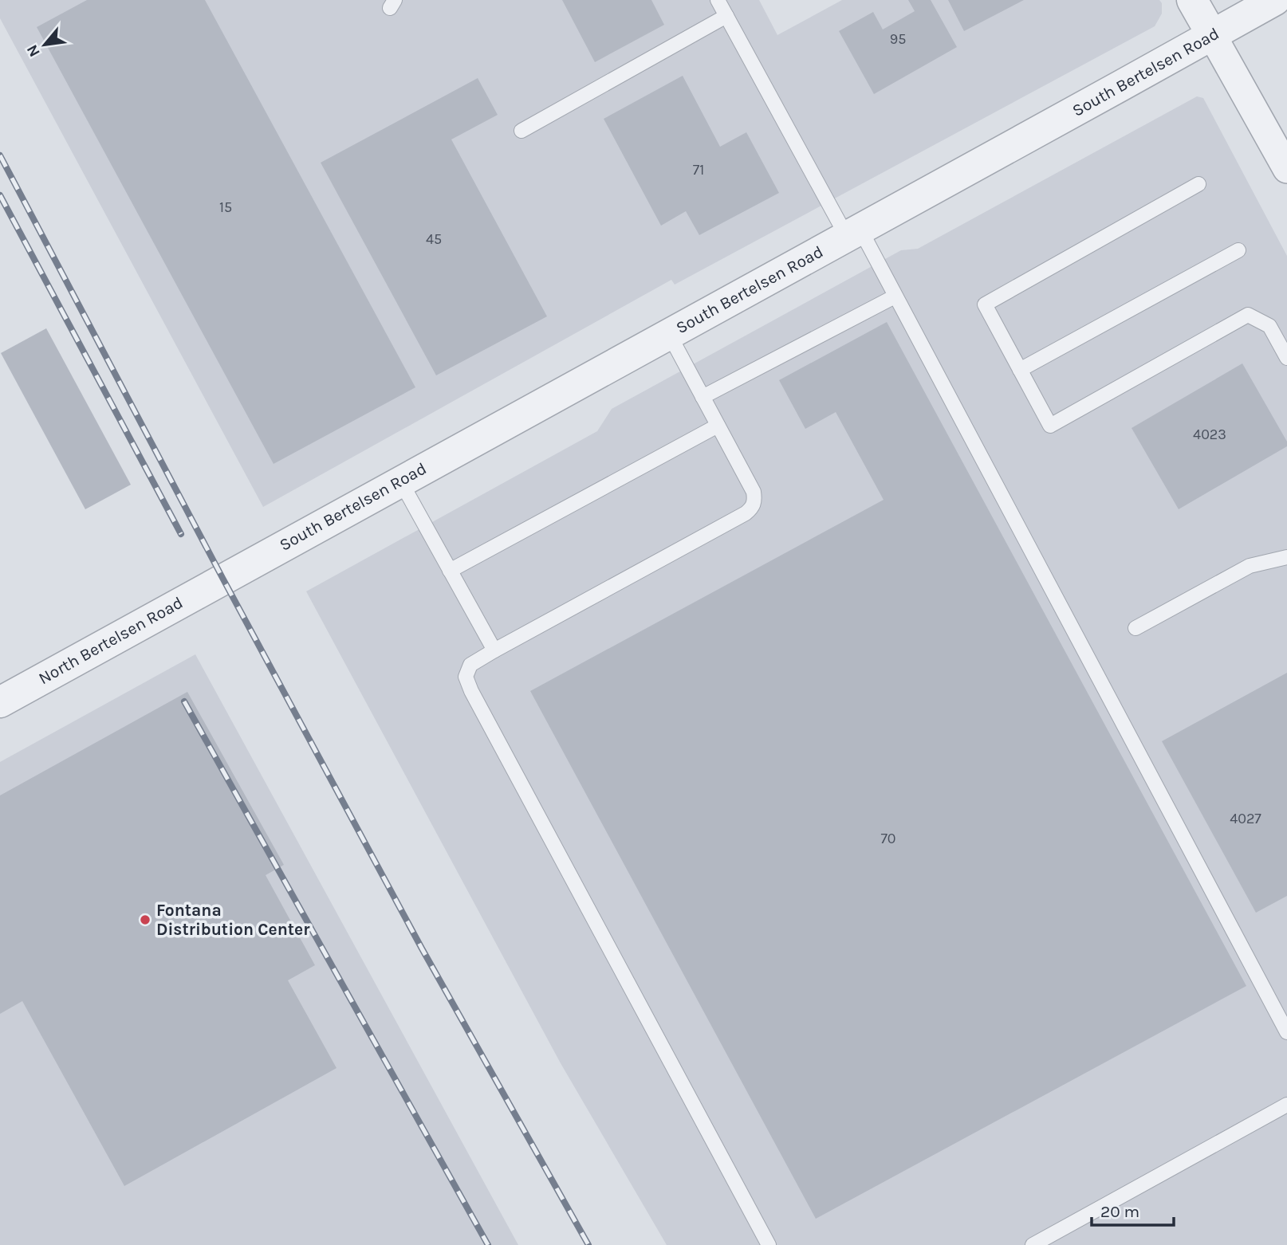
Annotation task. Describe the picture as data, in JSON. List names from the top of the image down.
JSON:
{
  "streets": {
    "street": ["South Bertelsen Road", "North Bertelsen Road"]
  },
  "crossings": [
    ["South Bertelsen Road", "North Bertelsen Road"]
  ],
  "places": ["Fontana Distribution Center"],
  "house_numbers": [
    "95",
    "71",
    "15",
    "45",
    "4023",
    "4027",
    "70"
  ],
  "scale_bar": "20 m",
  "north": "bottom left"
}
